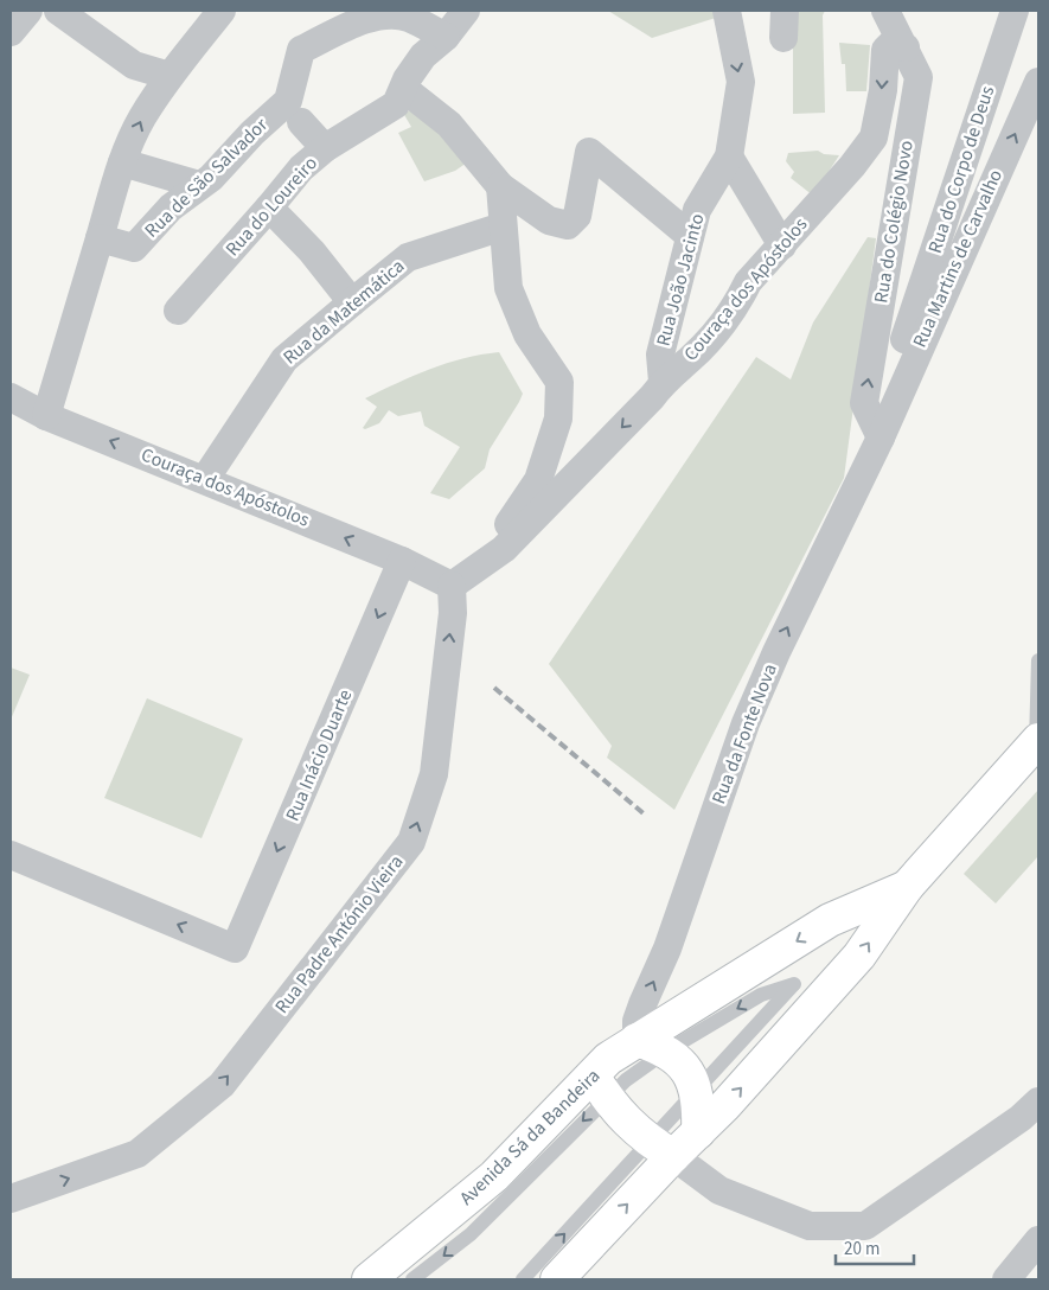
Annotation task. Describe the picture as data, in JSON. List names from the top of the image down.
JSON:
{
  "streets": {
    "main road": ["Avenida Sá da Bandeira"],
    "street": [
      "Rua do Corpo de Deus",
      "Rua de São Salvador",
      "Rua do Loureiro",
      "Rua do Colégio Novo",
      "Rua Martins de Carvalho",
      "Rua João Jacinto",
      "Couraça dos Apóstolos",
      "Rua da Matemática",
      "Rua da Fonte Nova",
      "Rua Inácio Duarte",
      "Rua Padre António Vieira"
    ]
  },
  "crossings": [
    ["Rua do Corpo de Deus", "Rua Martins de Carvalho"],
    ["Rua de São Salvador", "Rua do Loureiro"],
    ["Rua do Colégio Novo", "Rua Martins de Carvalho"],
    ["Rua do Colégio Novo", "Couraça dos Apóstolos"],
    ["Rua do Colégio Novo", "Rua da Fonte Nova"],
    ["Rua Martins de Carvalho", "Rua da Fonte Nova"],
    ["Rua João Jacinto", "Couraça dos Apóstolos"],
    ["Couraça dos Apóstolos", "Rua da Matemática"],
    ["Couraça dos Apóstolos", "Rua Inácio Duarte"],
    ["Couraça dos Apóstolos", "Rua Padre António Vieira"],
    ["Rua da Fonte Nova", "Avenida Sá da Bandeira"]
  ],
  "one_way": [
    "Rua do Colégio Novo",
    "Rua Martins de Carvalho",
    "Rua João Jacinto",
    "Rua da Fonte Nova",
    "Rua Padre António Vieira"
  ],
  "scale_bar": "20 m"
}
